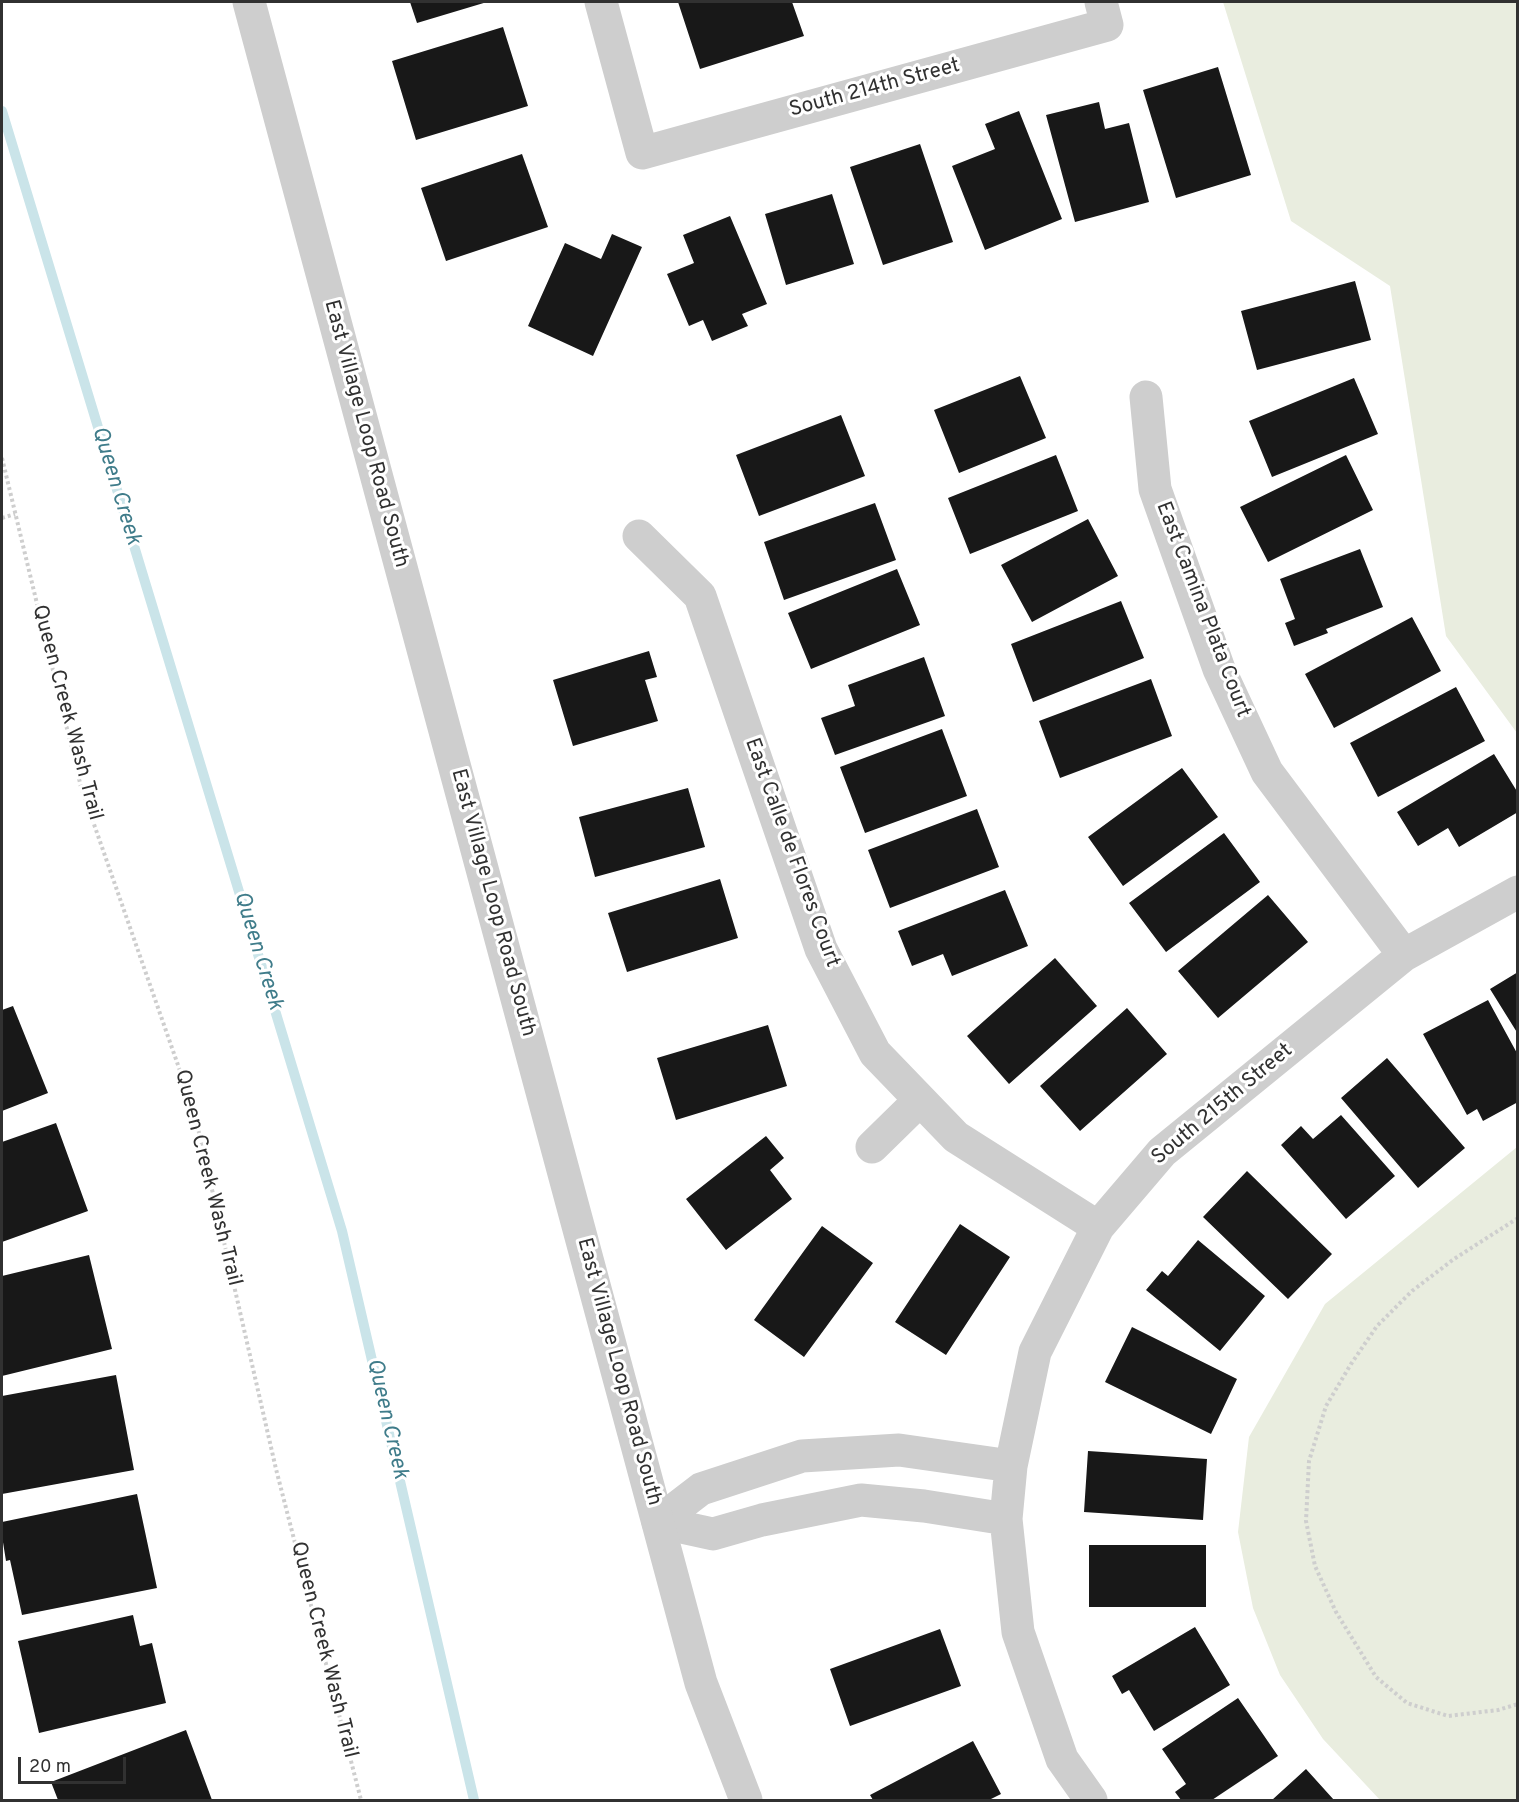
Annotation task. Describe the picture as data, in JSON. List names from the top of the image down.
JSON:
{
  "streets": {
    "street": [
      "South 214th Street",
      "East Village Loop Road South",
      "East Camina Plata Court",
      "East Calle de Flores Court",
      "South 215th Street"
    ],
    "path": ["Queen Creek Wash Trail"]
  },
  "crossings": [
    ["East Camina Plata Court", "South 215th Street"],
    ["East Calle de Flores Court", "South 215th Street"]
  ],
  "water": ["Queen Creek"],
  "scale_bar": "20 m"
}
